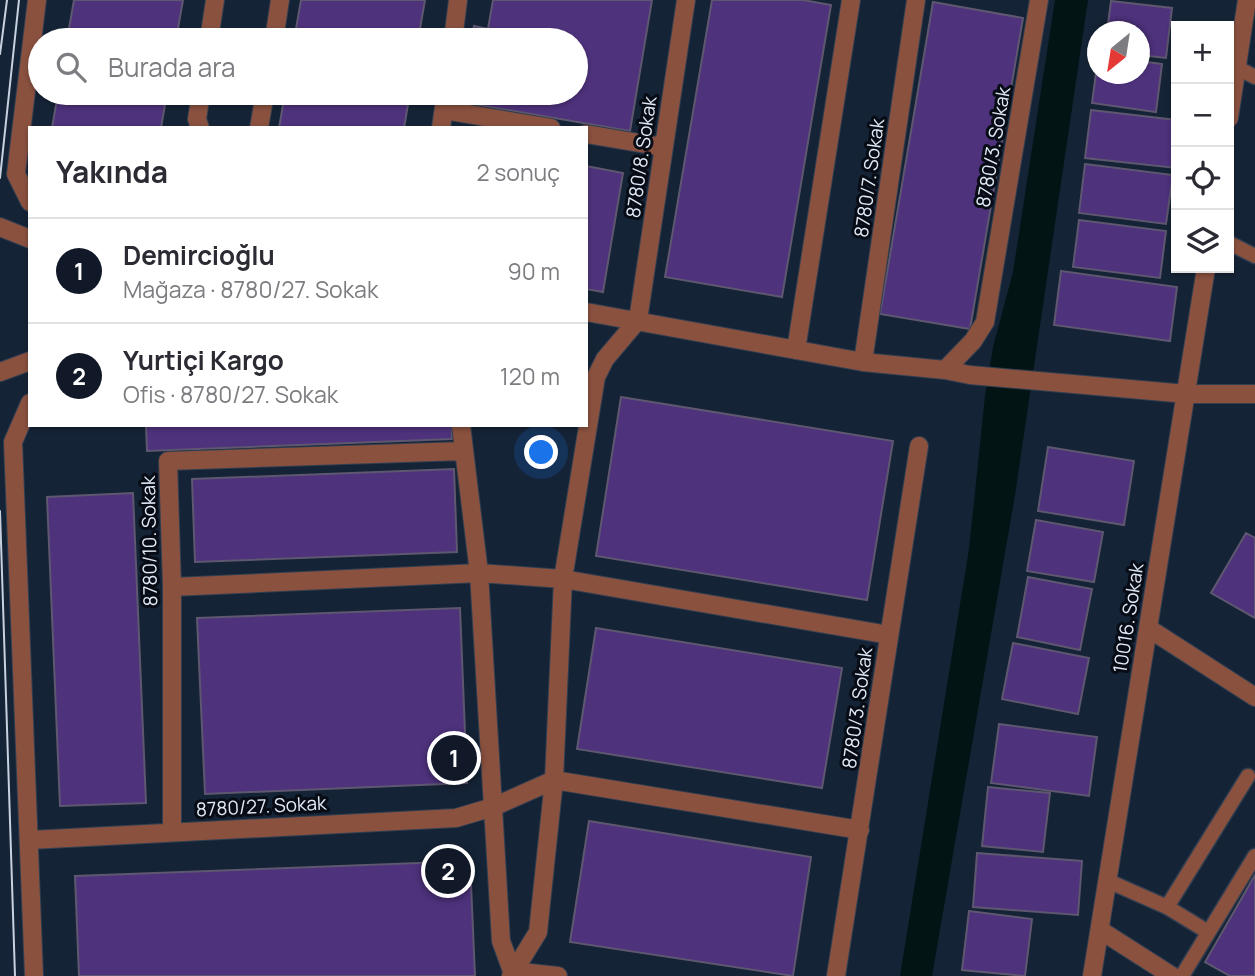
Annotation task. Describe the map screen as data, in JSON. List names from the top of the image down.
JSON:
{
  "streets": {
    "street": [
      "8780/3. Sokak",
      "8780/8. Sokak",
      "8780/7. Sokak",
      "8780/10. Sokak",
      "10016. Sokak",
      "8780/27. Sokak"
    ]
  },
  "crossings": [
    ["8780/10. Sokak", "8780/27. Sokak"]
  ],
  "north": "bottom left",
  "page": {
    "map_buttons": ["+", "−"],
    "search": "Burada ara",
    "heading": ["Yakında", "2 sonuç"],
    "list": [
      {
        "mark": "1",
        "name": "Demircioğlu",
        "note": "Mağaza · 8780/27. Sokak",
        "value": "90 m"
      },
      {
        "mark": "2",
        "name": "Yurtiçi Kargo",
        "note": "Ofis · 8780/27. Sokak",
        "value": "120 m"
      }
    ],
    "pins": ["1", "2"]
  }
}
